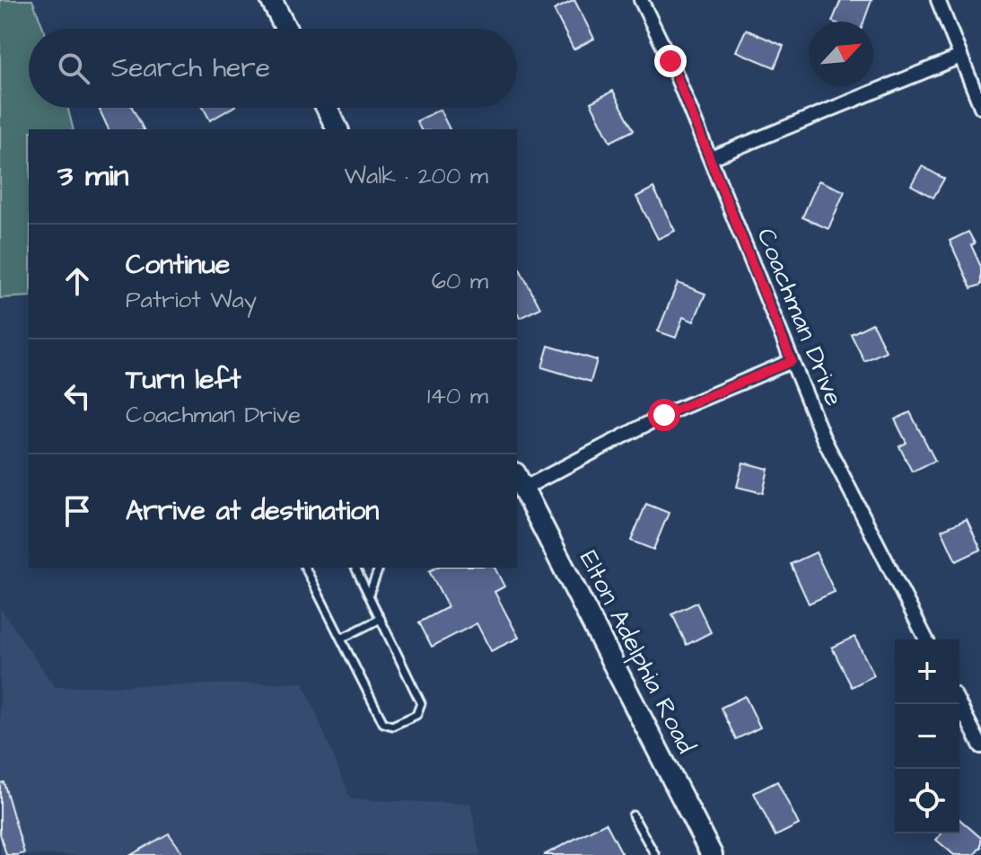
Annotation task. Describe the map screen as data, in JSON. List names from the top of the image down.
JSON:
{
  "streets": {
    "main road": ["Elton Adelphia Road"],
    "street": ["Coachman Drive"]
  },
  "north": "top right",
  "page": {
    "search": "Search here",
    "heading": ["3 min", "Walk · 200 m"],
    "list": [
      ["Continue", "Patriot Way", "60 m"],
      ["Turn left", "Coachman Drive", "140 m"],
      "Arrive at destination"
    ],
    "map_buttons": ["+", "−"]
  }
}
